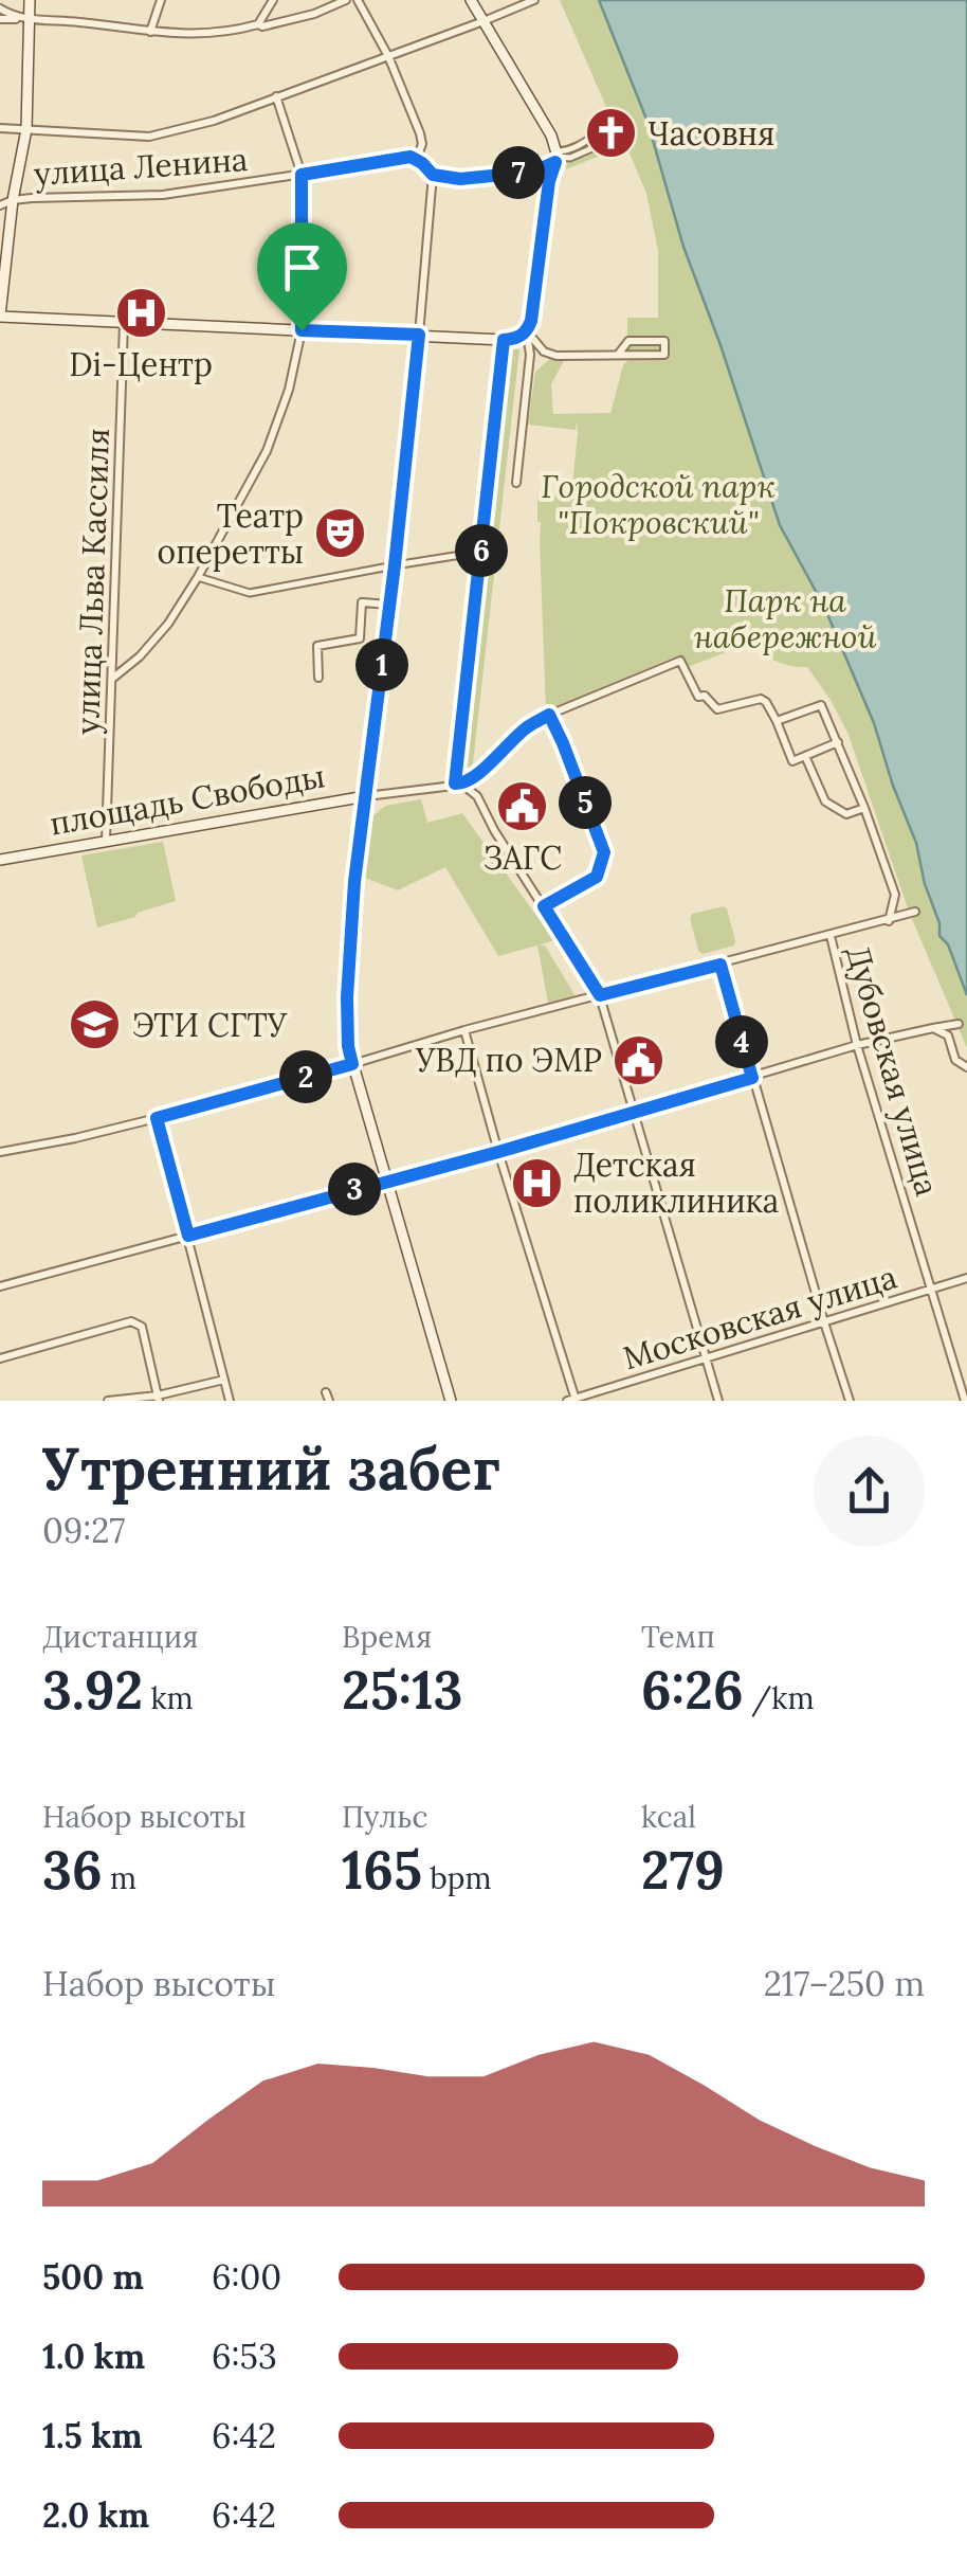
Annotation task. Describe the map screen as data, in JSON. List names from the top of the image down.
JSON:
{
  "streets": {
    "main road": ["площадь Свободы"],
    "street": [
      "улица Ленина",
      "улица Льва Кассиля",
      "Дубовская улица",
      "Московская улица"
    ]
  },
  "crossings": [
    ["улица Льва Кассиля", "площадь Свободы"],
    ["Дубовская улица", "Московская улица"]
  ],
  "parks": ["Городской парк \"Покровский\"", "Парк на набережной"],
  "places": {
    "church": ["Часовня"],
    "hospital": ["Di-Центр", "Детская поликлиника"],
    "theatre": ["Театр оперетты"],
    "public building": ["ЗАГС", "УВД по ЭМР"],
    "school or university": ["ЭТИ СГТУ"]
  },
  "page": {
    "pins": [
      "7",
      "6",
      "1",
      "5",
      "4",
      "2",
      "3"
    ],
    "heading": ["Утренний забег", "09:27"],
    "stats": [
      ["Дистанция", "3.92 km"],
      ["Время", "25:13"],
      ["Темп", "6:26 /km"],
      ["Набор высоты", "36 m"],
      ["Пульс", "165 bpm"],
      ["kcal", "279"]
    ],
    "chart": ["Набор высоты", "217–250 m"],
    "list": [
      {
        "name": "500 m",
        "note": "6:00"
      },
      {
        "name": "1.0 km",
        "note": "6:53"
      },
      {
        "name": "1.5 km",
        "note": "6:42"
      },
      {
        "name": "2.0 km",
        "note": "6:42"
      }
    ]
  }
}
